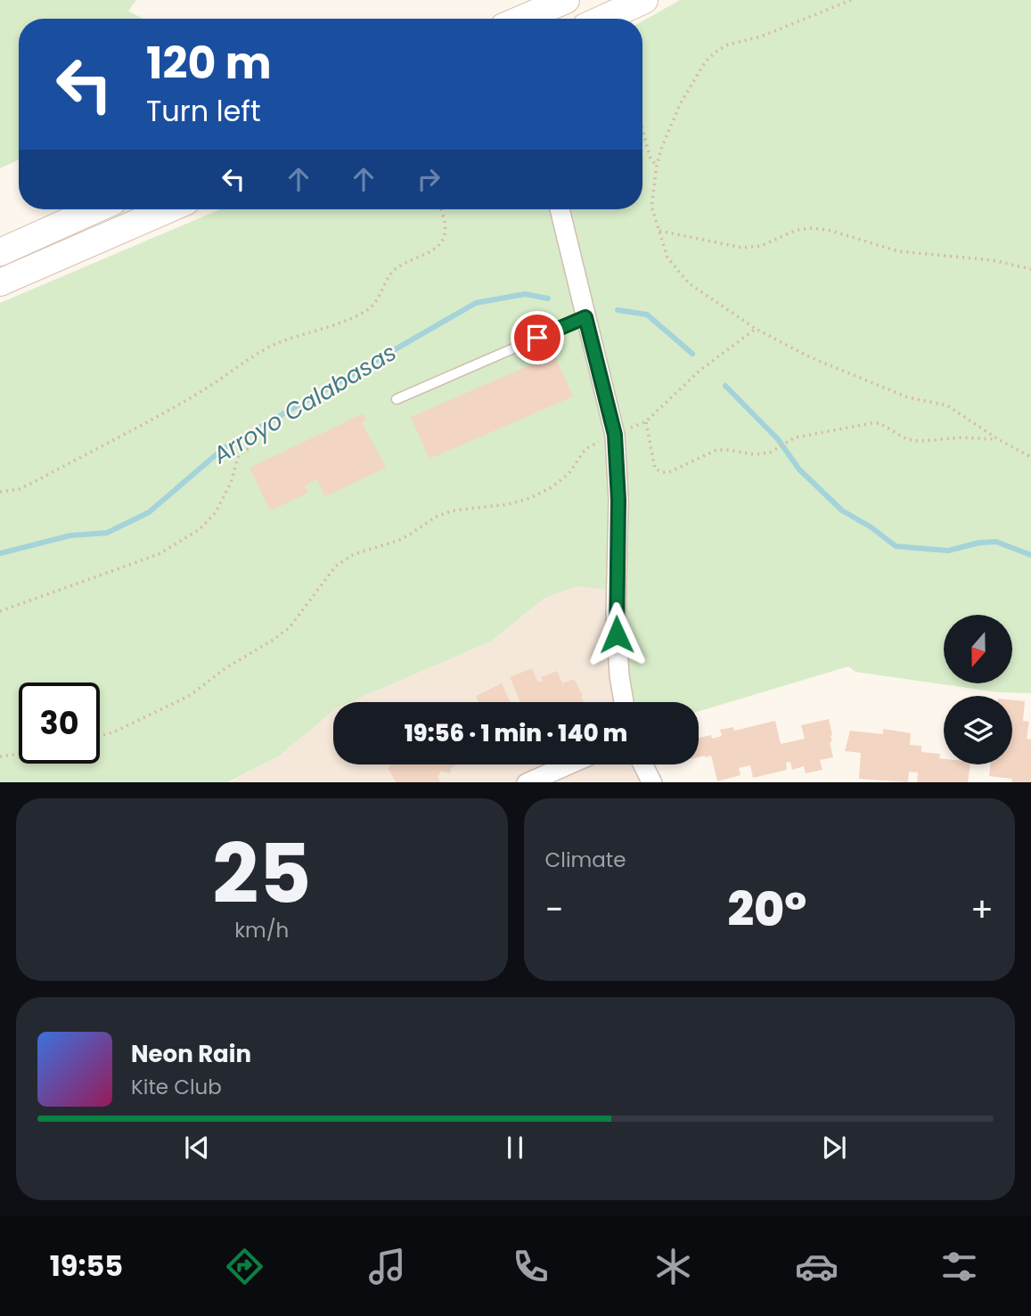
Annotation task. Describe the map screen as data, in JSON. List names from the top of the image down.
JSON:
{
  "water": ["Arroyo Calabasas"],
  "north": "bottom",
  "page": {
    "turn": ["120 m", "Turn left"],
    "limit": "30",
    "trip": "19:56 · 1 min · 140 m",
    "tile": [
      ["25", "km/h"],
      "Climate"
    ],
    "heat": ["−", "20°", "+"],
    "song": ["Neon Rain", "Kite Club"],
    "tabs": "19:55"
  }
}
